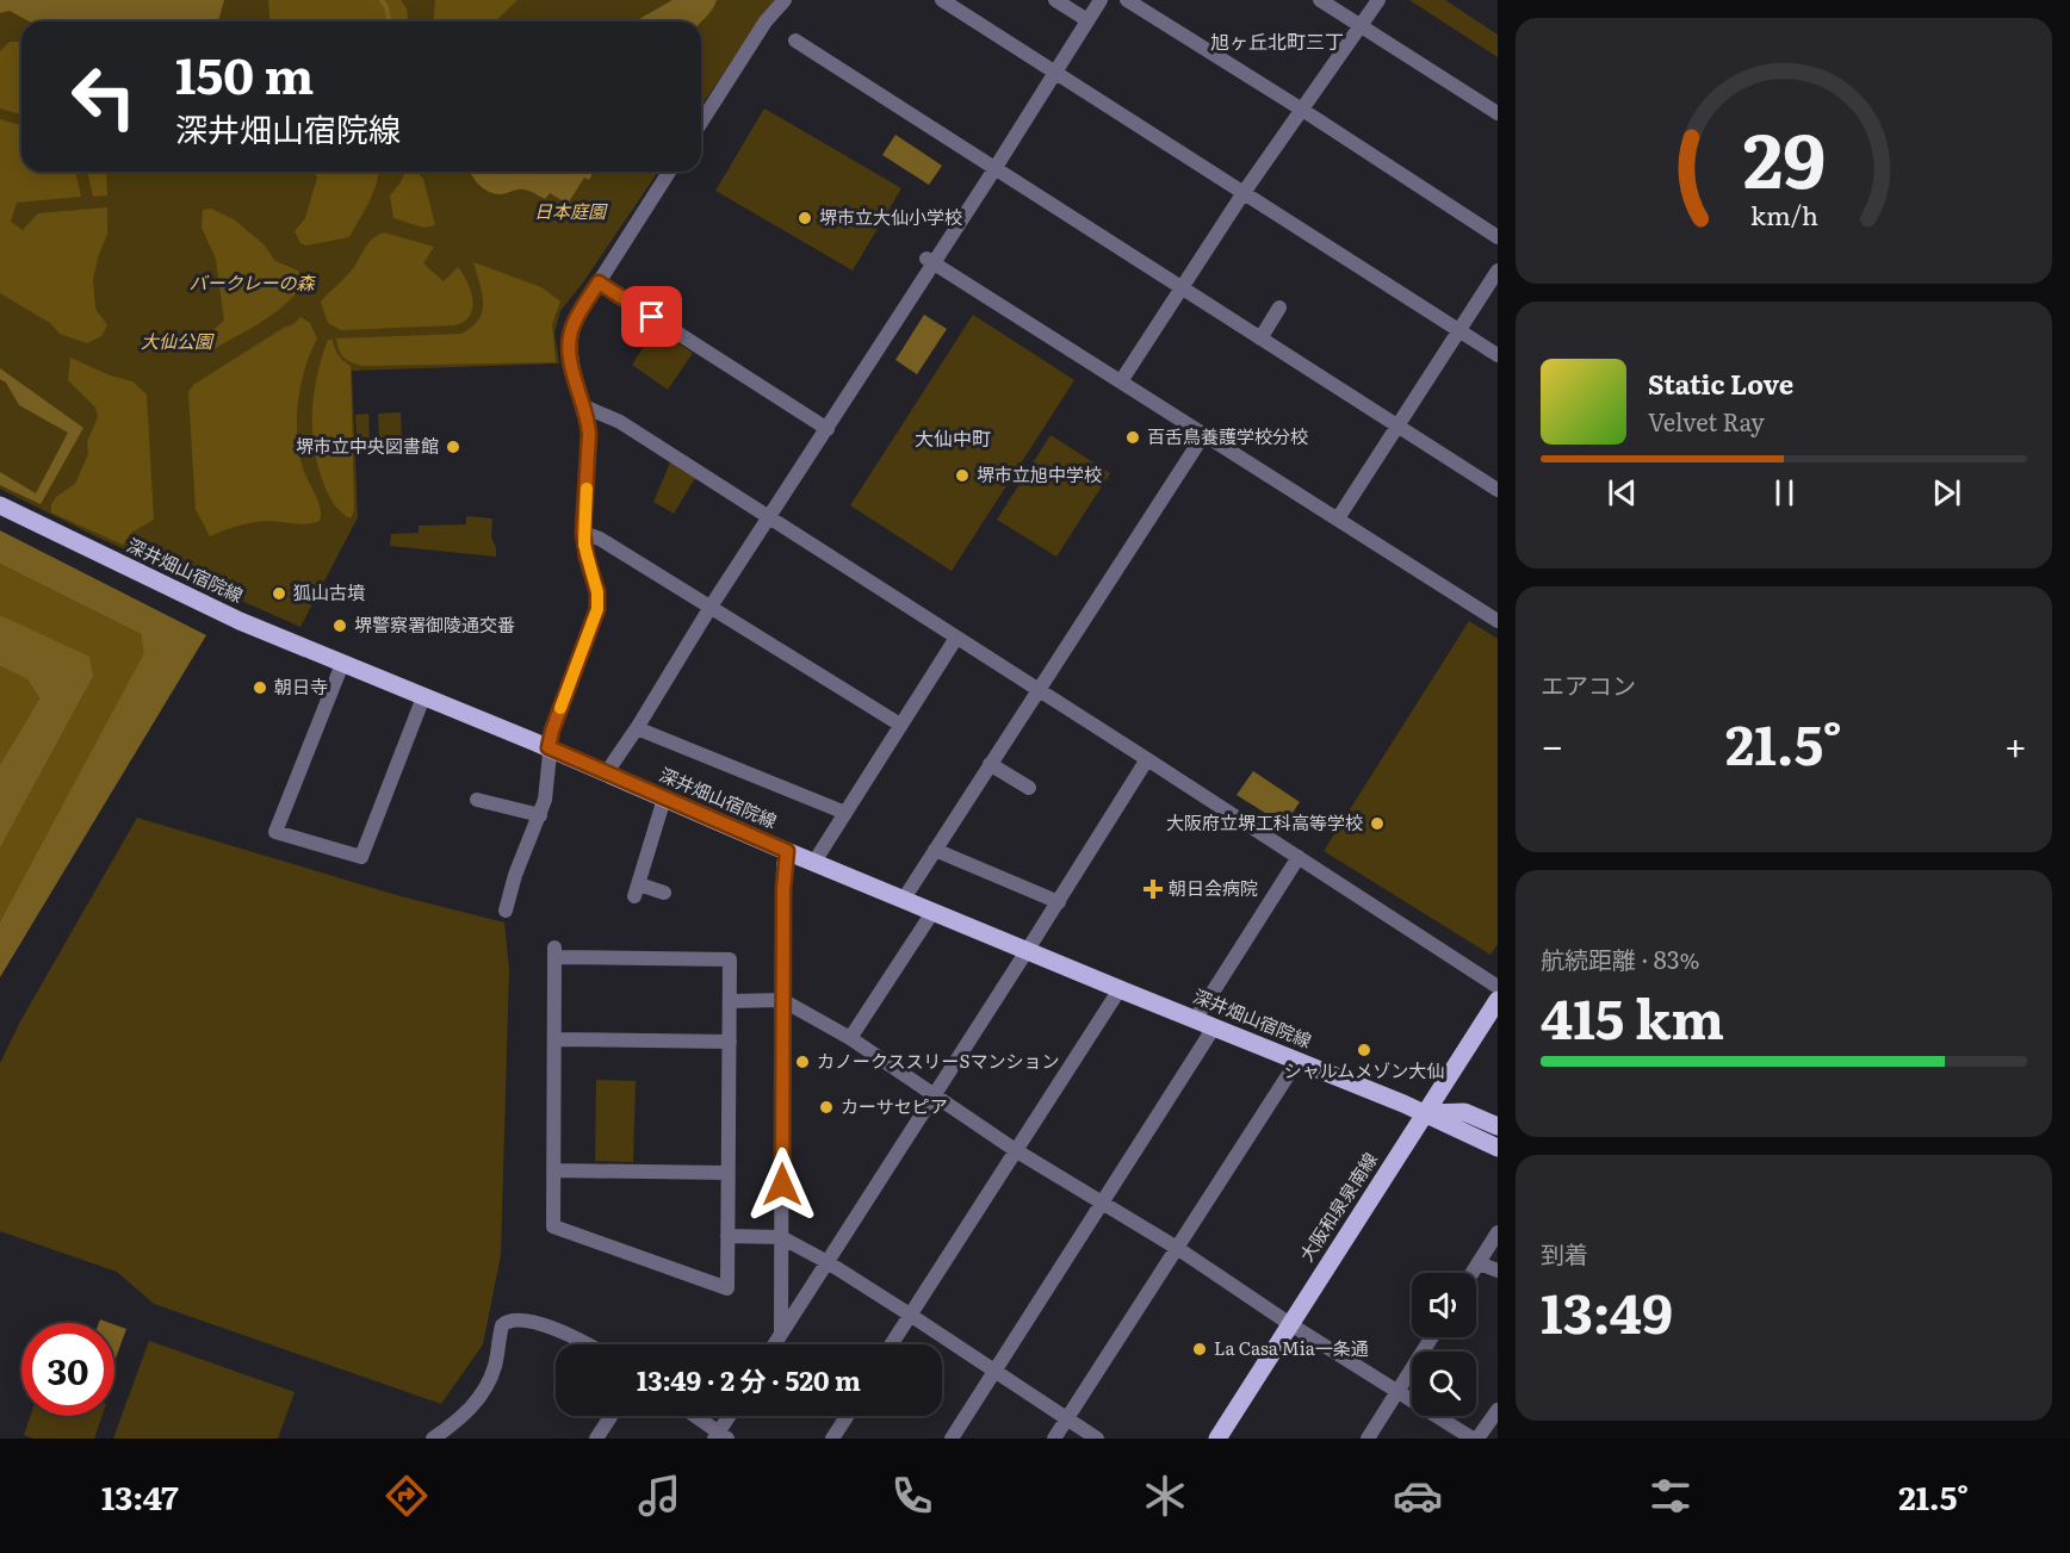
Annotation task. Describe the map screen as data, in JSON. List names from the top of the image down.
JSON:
{
  "streets": {
    "main road": ["深井畑山宿院線", "大阪和泉泉南線"]
  },
  "crossings": [
    ["深井畑山宿院線", "大阪和泉泉南線"]
  ],
  "districts": ["旭ヶ丘北町三丁", "大仙中町"],
  "parks": ["日本庭園", "バークレーの森", "大仙公園"],
  "places": {
    "other": [
      "堺市立大仙小学校",
      "百舌鳥養護学校分校",
      "堺市立中央図書館",
      "堺市立旭中学校",
      "狐山古墳",
      "堺警察署御陵通交番",
      "朝日寺",
      "大阪府立堺工科高等学校",
      "シャルムメゾン大仙",
      "カノークススリーSマンション",
      "カーサセピア",
      "La Casa Mia一条通"
    ],
    "health": ["朝日会病院"]
  },
  "page": {
    "turn": ["150 m", "深井畑山宿院線"],
    "song": ["Static Love", "Velvet Ray"],
    "tile": [
      "エアコン",
      ["航続距離 · 83%", "415 km"],
      ["到着", "13:49"]
    ],
    "heat": ["−", "21.5°", "+"],
    "limit": "30",
    "trip": "13:49 · 2 分 · 520 m",
    "tabs": ["13:47", "21.5°"],
    "gauge": ["29", "km/h"]
  }
}
